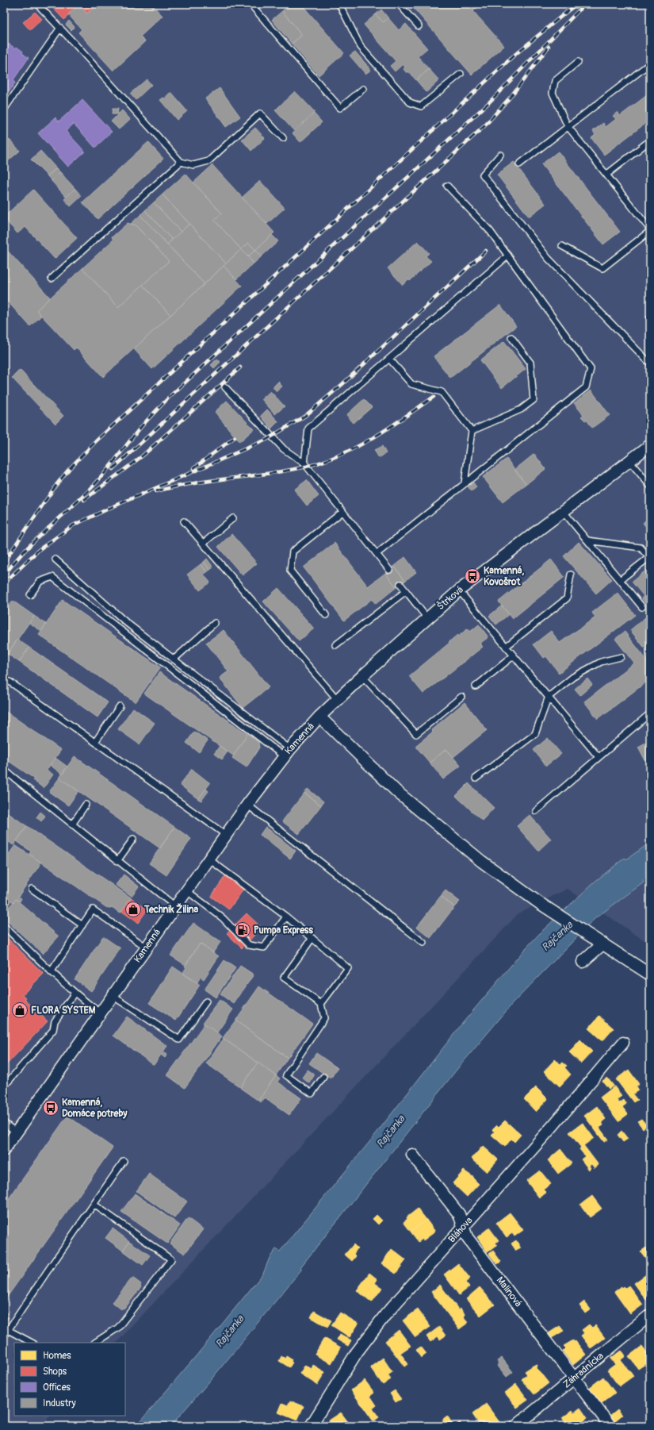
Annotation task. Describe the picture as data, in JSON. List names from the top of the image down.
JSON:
{
  "streets": {
    "street": [
      "Štrková",
      "Kamenná",
      "Bláhova",
      "Malinová",
      "Záhradnícka"
    ]
  },
  "crossings": [
    ["Štrková", "Kamenná"],
    ["Bláhova", "Malinová"],
    ["Malinová", "Záhradnícka"]
  ],
  "water": ["Rajčanka"],
  "places": {
    "bus stop": ["Kamenná, Kovošrot", "Kamenná, Domáce potreby"],
    "shop": ["Technik Žilina", "FLORA SYSTEM"],
    "fuel station": ["Pumpa Express"]
  },
  "legend": [
    "Homes",
    "Shops",
    "Offices",
    "Industry"
  ]
}
